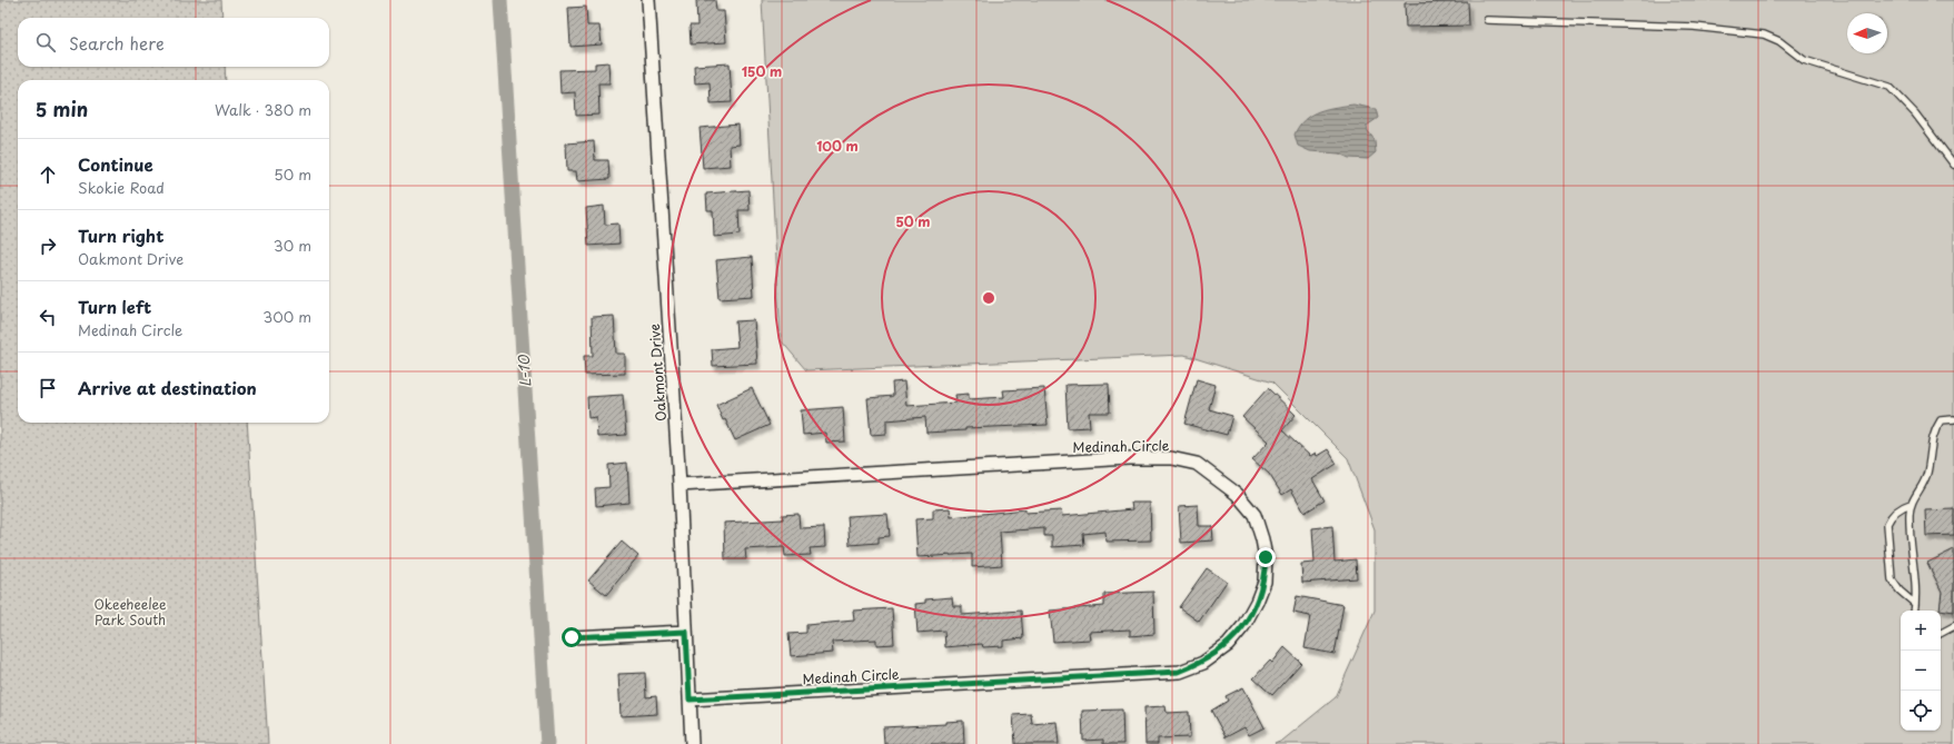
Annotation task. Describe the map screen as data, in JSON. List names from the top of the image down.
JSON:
{
  "streets": {
    "street": ["Oakmont Drive", "Medinah Circle"]
  },
  "crossings": [
    ["Oakmont Drive", "Medinah Circle"]
  ],
  "water": ["L-10"],
  "parks": ["Okeeheelee Park South"],
  "north": "left",
  "page": {
    "search": "Search here",
    "heading": ["5 min", "Walk · 380 m"],
    "list": [
      ["Continue", "Skokie Road", "50 m"],
      ["Turn right", "Oakmont Drive", "30 m"],
      ["Turn left", "Medinah Circle", "300 m"],
      "Arrive at destination"
    ],
    "map_buttons": ["+", "−"]
  },
  "rings": ["150 m", "100 m", "50 m"]
}
